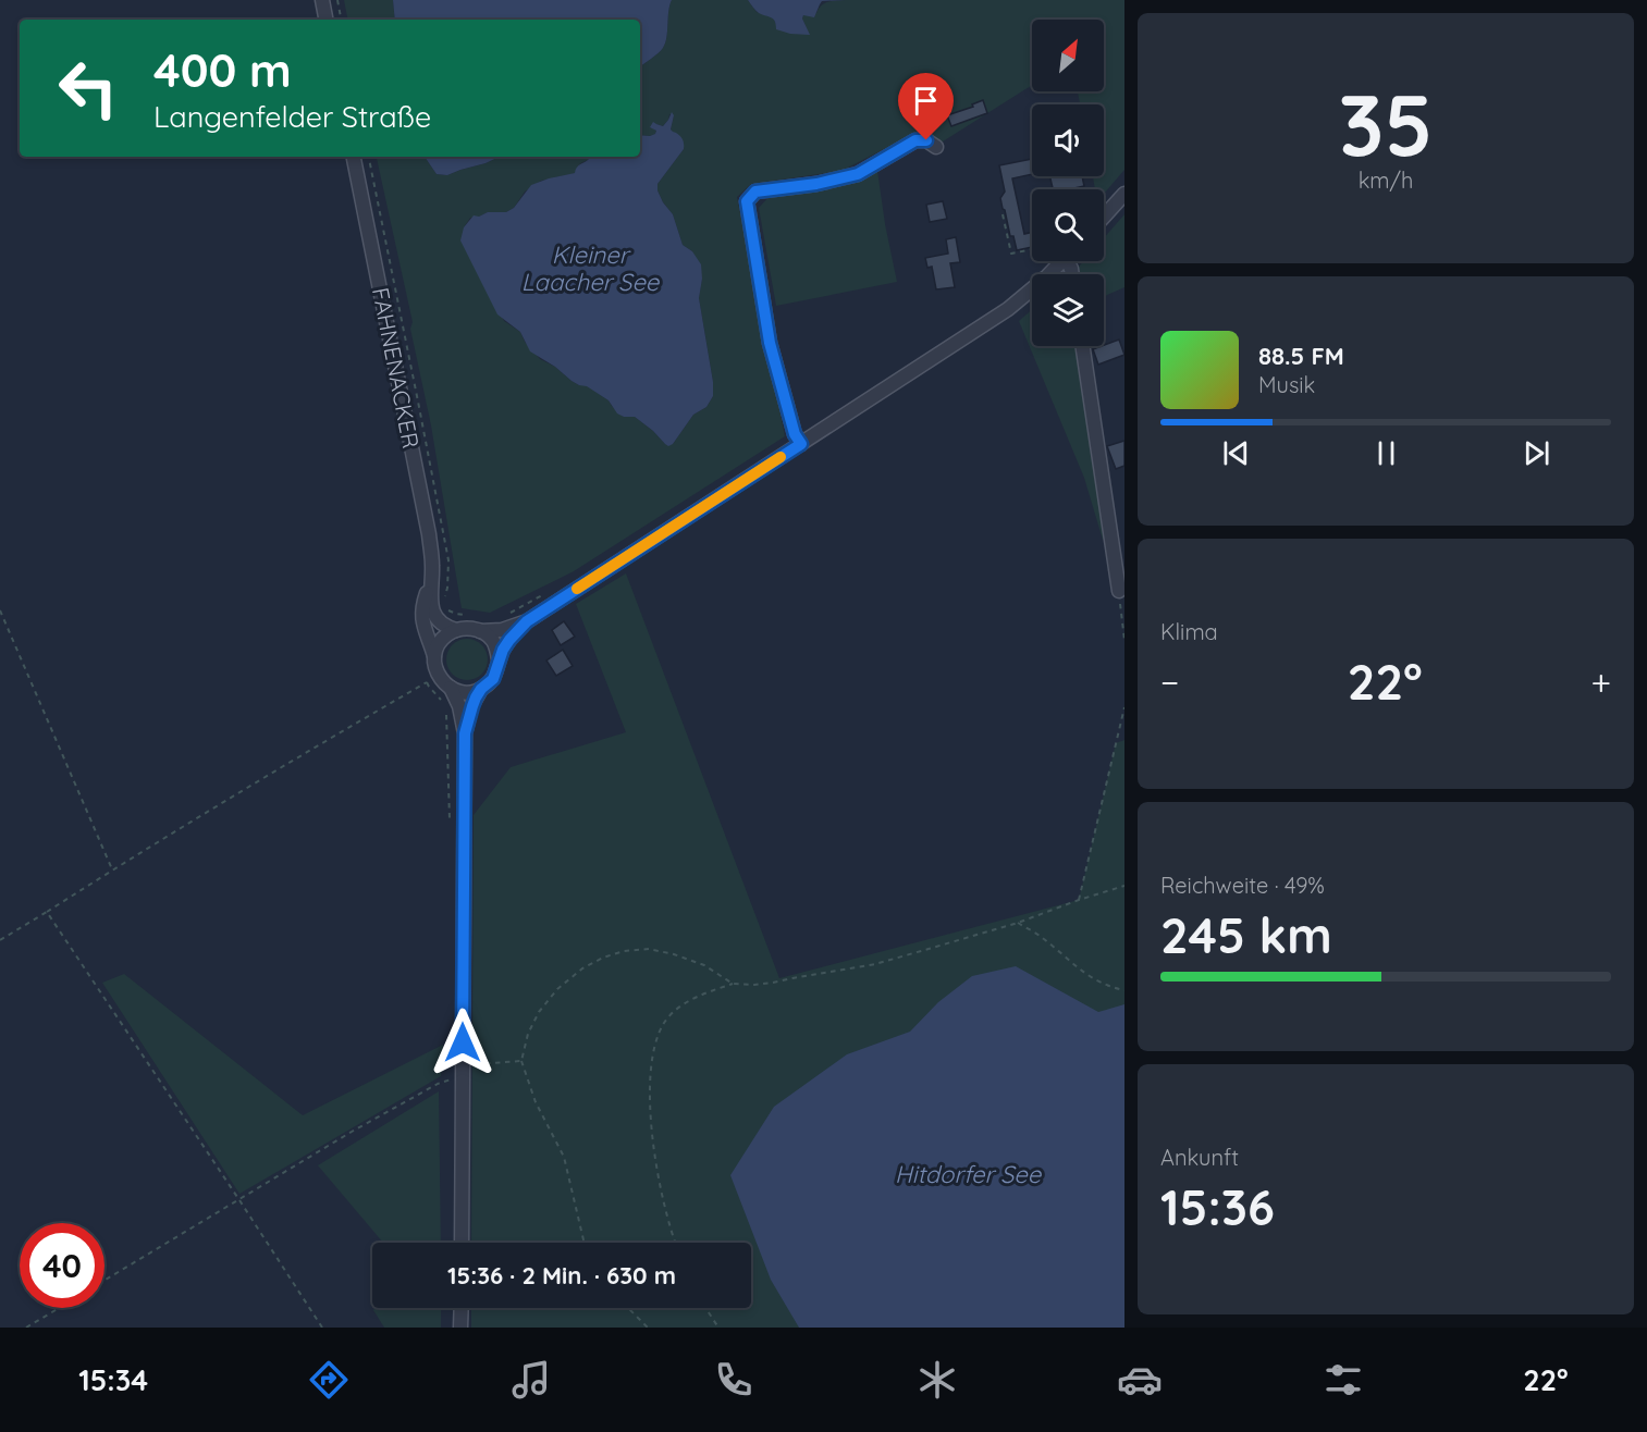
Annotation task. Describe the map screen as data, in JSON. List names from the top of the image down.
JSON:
{
  "streets": {
    "street": ["FAHNENACKER"]
  },
  "water": ["Kleiner Laacher See", "Hitdorfer See"],
  "north": "top right",
  "page": {
    "tile": [
      ["35", "km/h"],
      "Klima",
      ["Reichweite · 49%", "245 km"],
      ["Ankunft", "15:36"]
    ],
    "turn": ["400 m", "Langenfelder Straße"],
    "song": ["88.5 FM", "Musik"],
    "heat": ["−", "22°", "+"],
    "limit": "40",
    "trip": "15:36 · 2 Min. · 630 m",
    "tabs": ["15:34", "22°"]
  }
}
